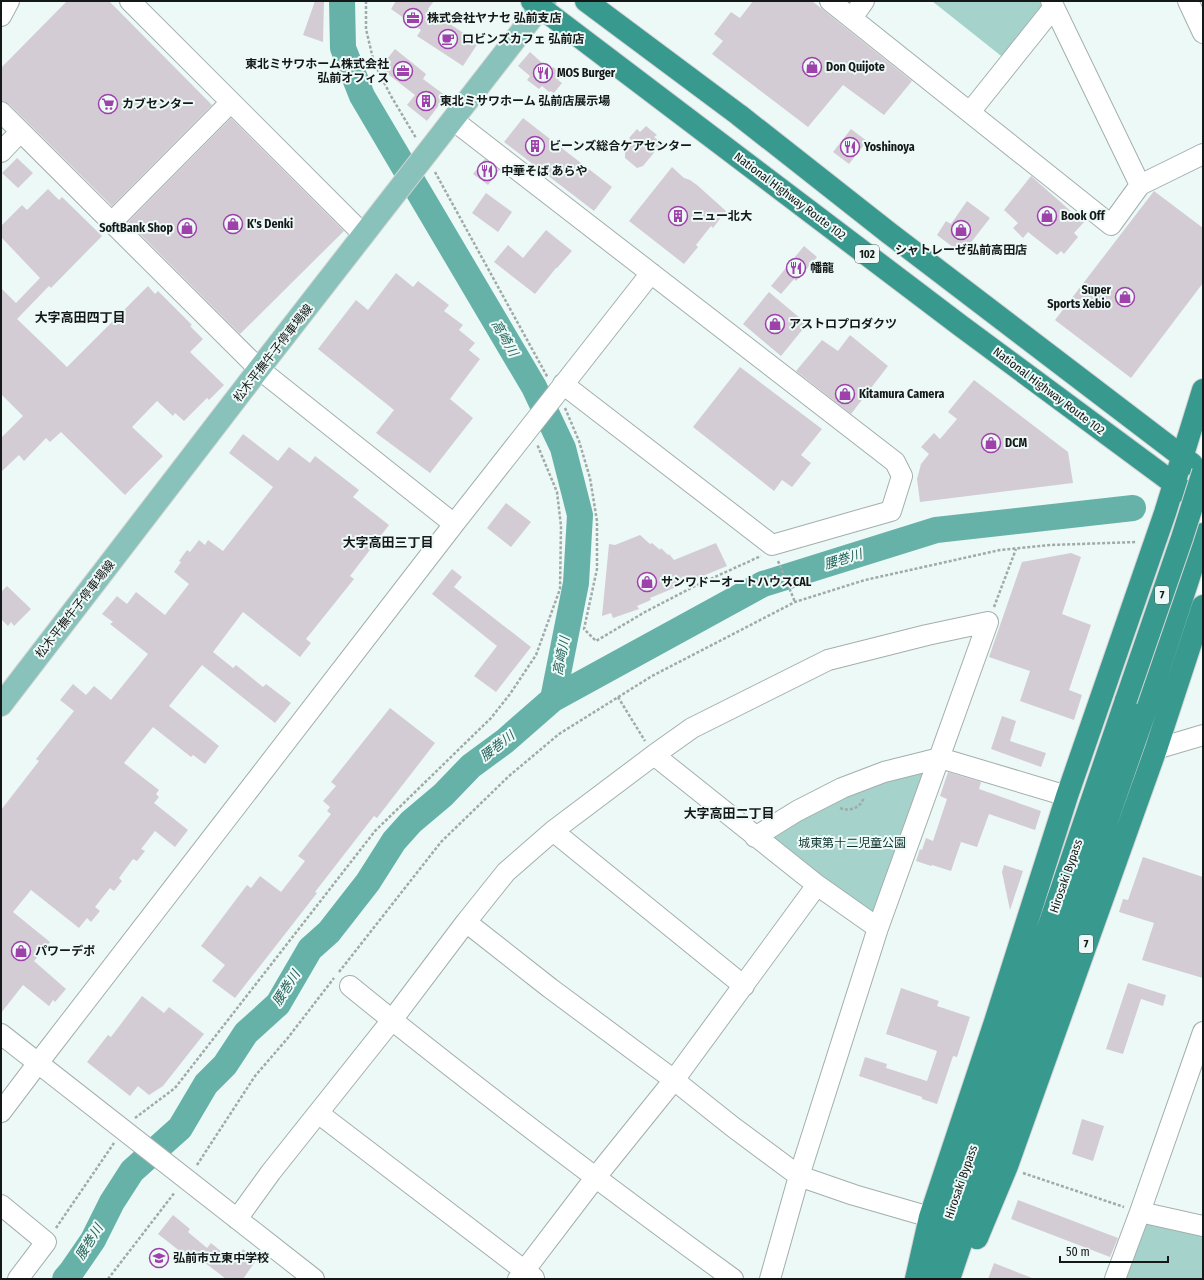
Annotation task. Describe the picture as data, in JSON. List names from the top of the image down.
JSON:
{
  "streets": {
    "highway": [
      "National Highway Route 102",
      "102",
      "7",
      "Hirosaki Bypass"
    ],
    "main road": ["松木平撫牛子停車場線"]
  },
  "crossings": [
    ["National Highway Route 102", "松木平撫牛子停車場線"],
    ["National Highway Route 102", "7"],
    ["102", "7"],
    ["102", "Hirosaki Bypass"]
  ],
  "districts": ["大字高田四丁目", "大字高田三丁目", "大字高田二丁目"],
  "water": ["高崎川", "腰巻川"],
  "parks": ["城東第十二児童公園"],
  "places": {
    "office": ["株式会社ヤナセ 弘前支店", "東北ミサワホーム株式会社 弘前オフィス"],
    "cafe": ["ロビンズカフェ 弘前店"],
    "shop": [
      "Don Quijote",
      "Book Off",
      "K's Denki",
      "SoftBank Shop",
      "シャトレーゼ弘前高田店",
      "Super Sports Xebio",
      "アストロプロダクツ",
      "Kitamura Camera",
      "DCM",
      "サンワドーオートハウスCAL",
      "パワーデポ"
    ],
    "restaurant": [
      "MOS Burger",
      "Yoshinoya",
      "中華そば あらや",
      "幡龍"
    ],
    "building": ["東北ミサワホーム 弘前店展示場", "ビーンズ総合ケアセンター", "ニュー北大"],
    "supermarket": ["カブセンター"],
    "school or university": ["弘前市立東中学校"]
  },
  "scale_bar": "50 m"
}
